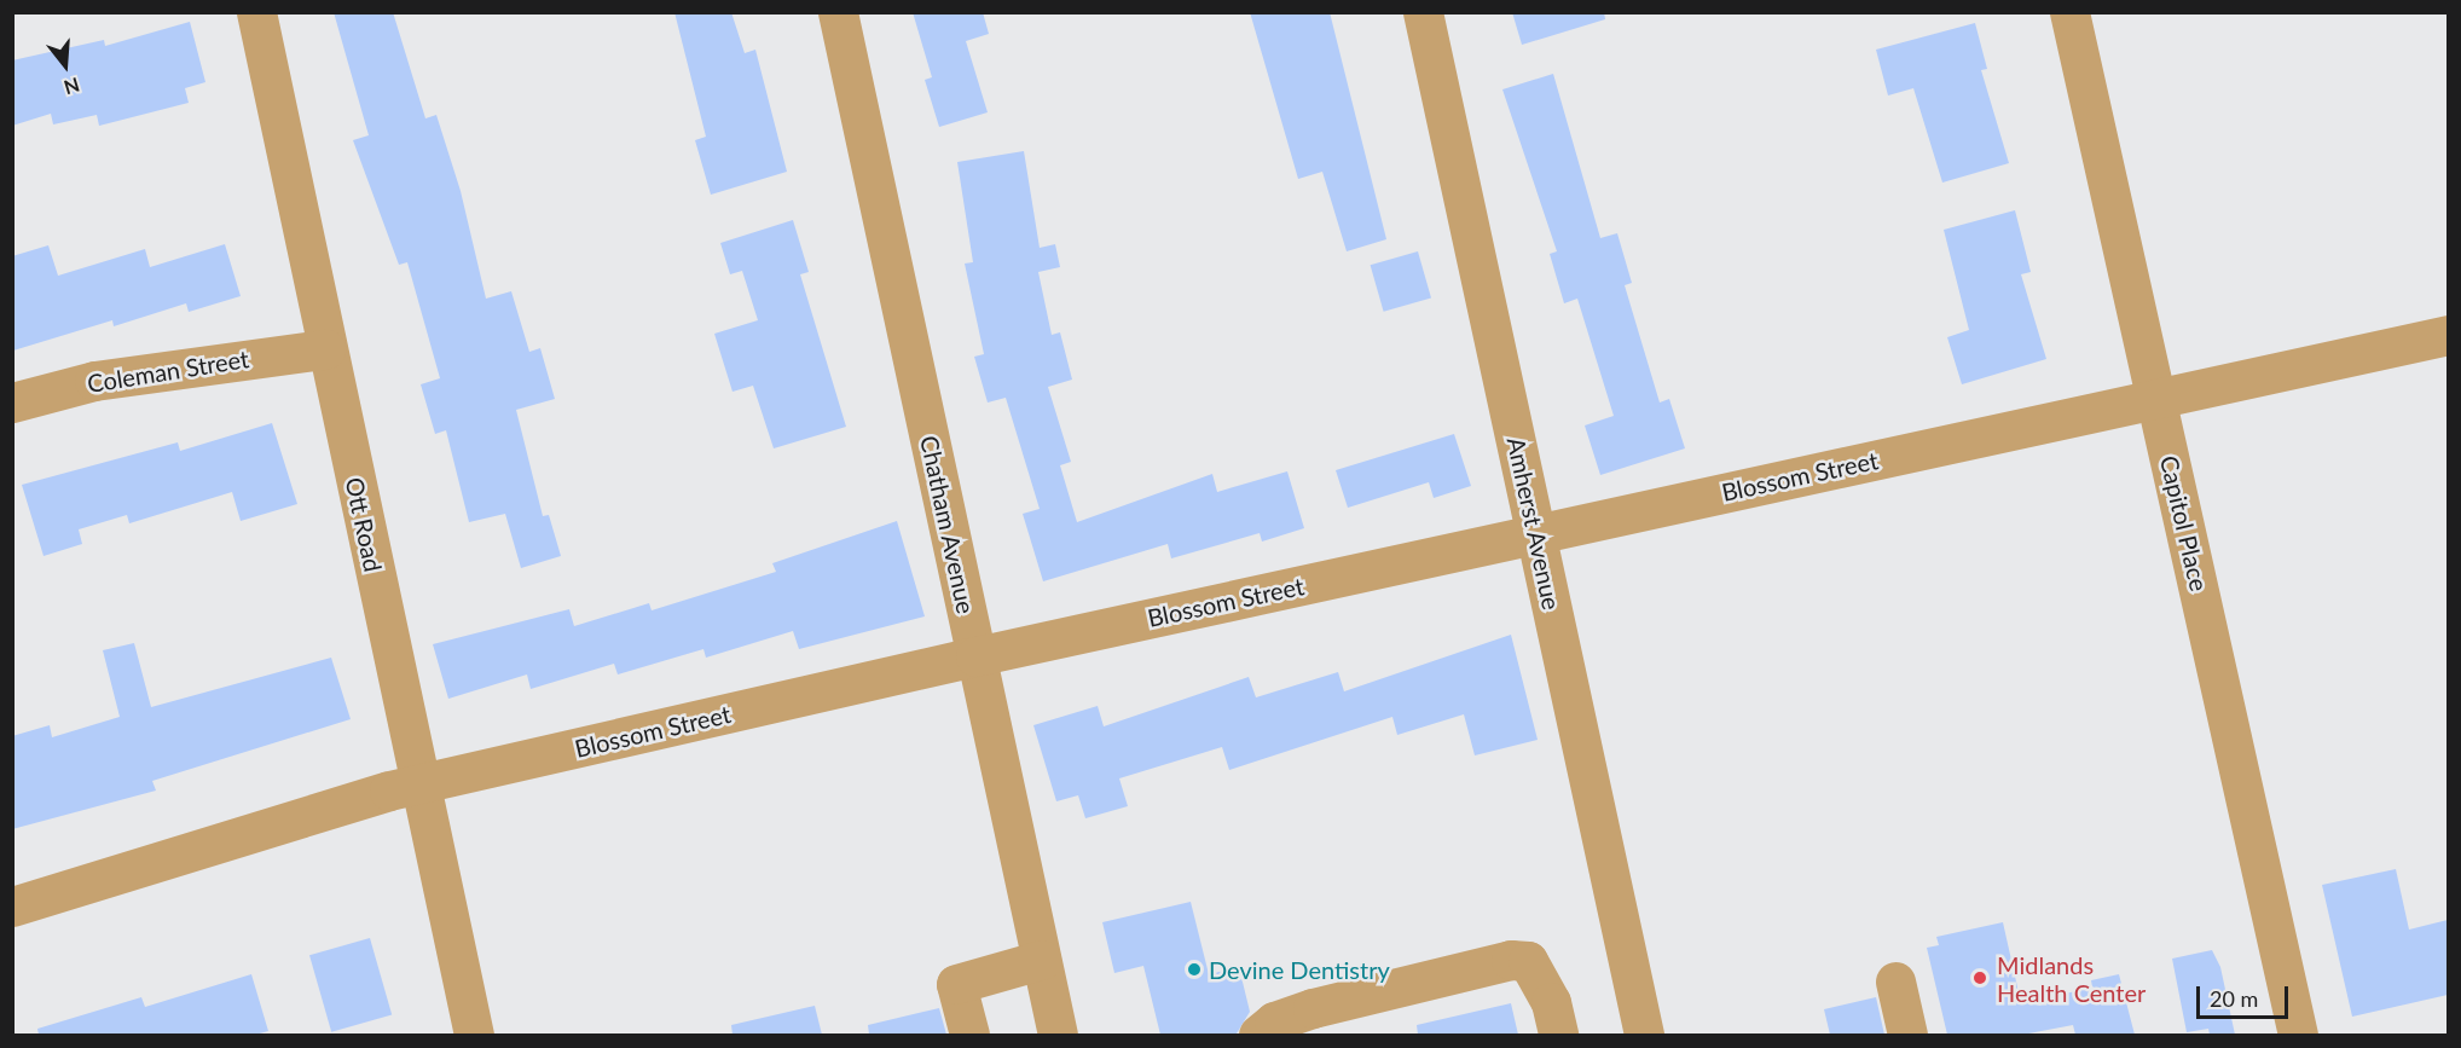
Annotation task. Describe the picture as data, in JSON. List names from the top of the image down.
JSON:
{
  "streets": {
    "street": [
      "Coleman Street",
      "Blossom Street",
      "Amherst Avenue",
      "Capitol Place",
      "Ott Road",
      "Chatham Avenue"
    ]
  },
  "crossings": [
    ["Coleman Street", "Ott Road"],
    ["Blossom Street", "Amherst Avenue"],
    ["Blossom Street", "Capitol Place"],
    ["Blossom Street", "Ott Road"],
    ["Blossom Street", "Chatham Avenue"]
  ],
  "places": ["Devine Dentistry", "Midlands Health Center"],
  "scale_bar": "20 m",
  "north": "bottom"
}
